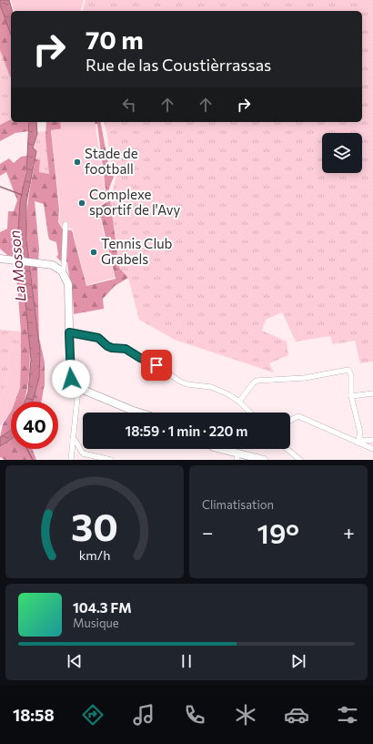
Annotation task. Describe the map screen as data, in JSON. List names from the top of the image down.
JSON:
{
  "water": ["La Mosson"],
  "places": ["Stade de football", "Complexe sportif de l'Avy", "Tennis Club Grabels"],
  "page": {
    "turn": ["70 m", "Rue de las Coustièrrassas"],
    "limit": "40",
    "trip": "18:59 · 1 min · 220 m",
    "tile": "Climatisation",
    "heat": ["−", "19°", "+"],
    "song": ["104.3 FM", "Musique"],
    "tabs": "18:58",
    "gauge": ["30", "km/h"]
  }
}
